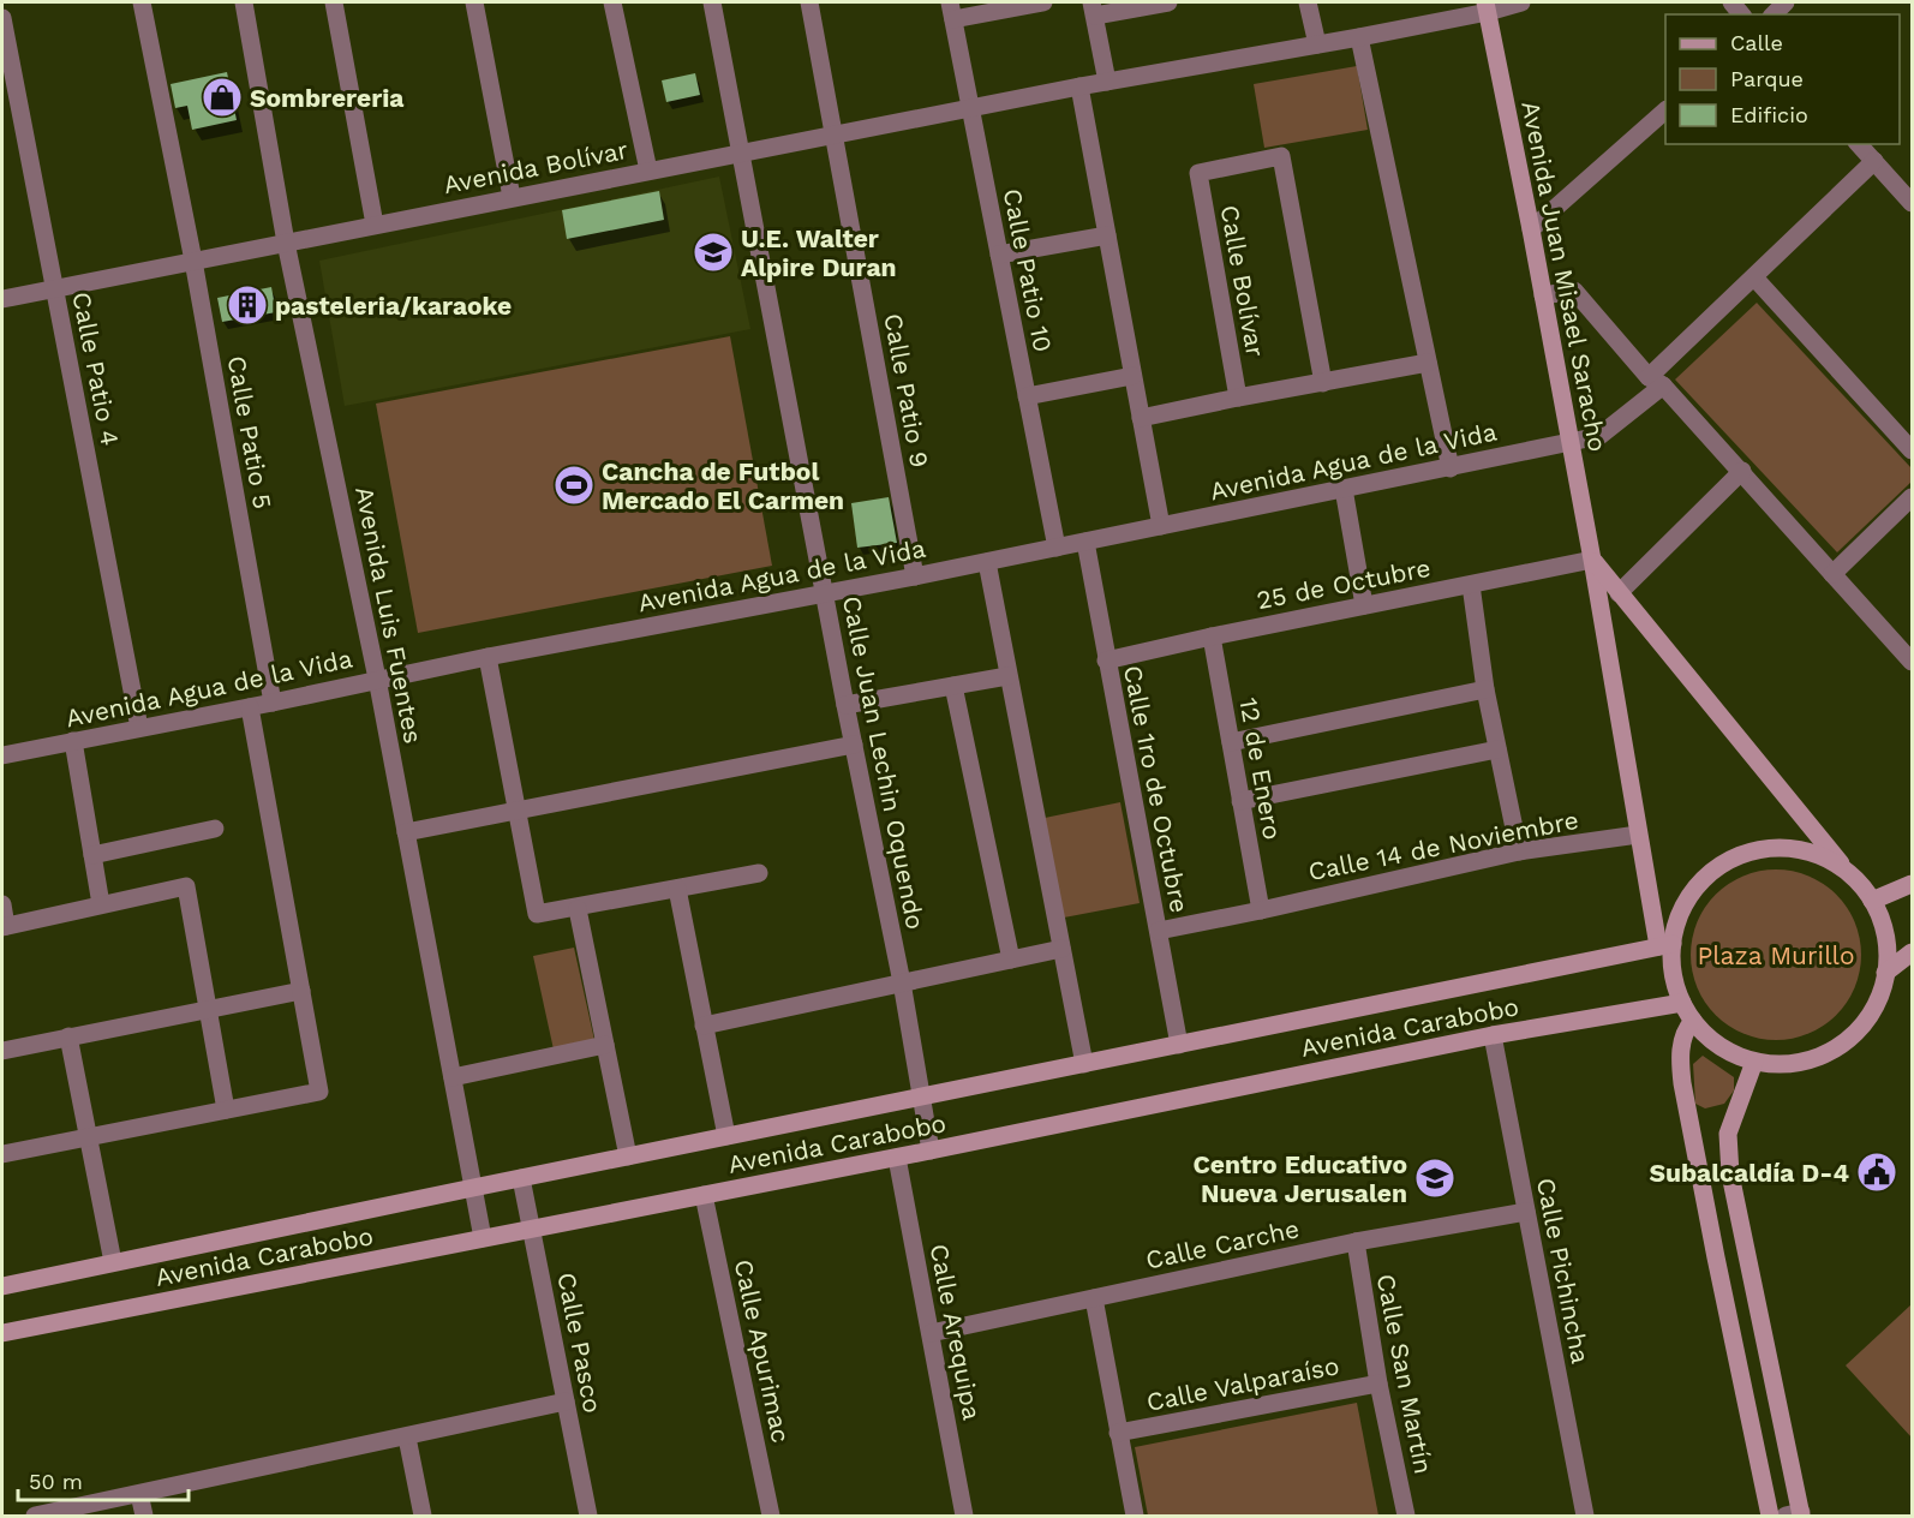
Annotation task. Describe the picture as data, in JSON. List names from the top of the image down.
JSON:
{
  "streets": {
    "street": [
      "Avenida Bolívar",
      "Calle Patio 10",
      "Avenida Juan Misael Saracho",
      "Calle Bolívar",
      "Calle Patio 4",
      "Calle Patio 9",
      "Calle Patio 5",
      "Avenida Agua de la Vida",
      "25 de Octubre",
      "Avenida Luis Fuentes",
      "Calle Juan Lechin Oquendo",
      "12 de Enero",
      "Calle 1ro de Octubre",
      "Calle 14 de Noviembre",
      "Avenida Carabobo",
      "Calle Carche",
      "Calle Pichincha",
      "Calle Arequipa",
      "Calle Pasco",
      "Calle Apurimac",
      "Calle San Martín",
      "Calle Valparaíso"
    ]
  },
  "crossings": [
    ["Avenida Bolívar", "Calle Patio 10"],
    ["Avenida Bolívar", "Calle Patio 4"],
    ["Avenida Bolívar", "Calle Patio 9"],
    ["Avenida Bolívar", "Calle Patio 5"],
    ["Avenida Bolívar", "Avenida Luis Fuentes"],
    ["Avenida Bolívar", "Calle Juan Lechin Oquendo"],
    ["Calle Patio 10", "Avenida Agua de la Vida"],
    ["Avenida Juan Misael Saracho", "Avenida Agua de la Vida"],
    ["Avenida Juan Misael Saracho", "25 de Octubre"],
    ["Avenida Juan Misael Saracho", "Calle 14 de Noviembre"],
    ["Avenida Juan Misael Saracho", "Avenida Carabobo"],
    ["Calle Patio 4", "Avenida Agua de la Vida"],
    ["Calle Patio 9", "Avenida Agua de la Vida"],
    ["Calle Patio 5", "Avenida Agua de la Vida"],
    ["Avenida Agua de la Vida", "Avenida Luis Fuentes"],
    ["Avenida Agua de la Vida", "Calle Juan Lechin Oquendo"],
    ["Avenida Agua de la Vida", "Calle 1ro de Octubre"],
    ["25 de Octubre", "12 de Enero"],
    ["25 de Octubre", "Calle 1ro de Octubre"],
    ["Avenida Luis Fuentes", "Avenida Carabobo"],
    ["Calle Juan Lechin Oquendo", "Avenida Carabobo"],
    ["12 de Enero", "Calle 14 de Noviembre"],
    ["Calle 1ro de Octubre", "Calle 14 de Noviembre"],
    ["Calle 1ro de Octubre", "Avenida Carabobo"],
    ["Avenida Carabobo", "Calle Pichincha"],
    ["Avenida Carabobo", "Calle Arequipa"],
    ["Avenida Carabobo", "Calle Pasco"],
    ["Avenida Carabobo", "Calle Apurimac"],
    ["Calle Carche", "Calle Pichincha"],
    ["Calle Carche", "Calle Arequipa"],
    ["Calle Carche", "Calle San Martín"],
    ["Calle San Martín", "Calle Valparaíso"]
  ],
  "parks": ["Plaza Murillo"],
  "places": {
    "shop": ["Sombrereria"],
    "school or university": ["U.E. Walter Alpire Duran", "Centro Educativo Nueva Jerusalen"],
    "building": ["pasteleria/karaoke"],
    "sports": ["Cancha de Futbol Mercado El Carmen"],
    "public building": ["Subalcaldía D-4"]
  },
  "legend": ["Calle", "Parque", "Edificio"],
  "scale_bar": "50 m"
}
